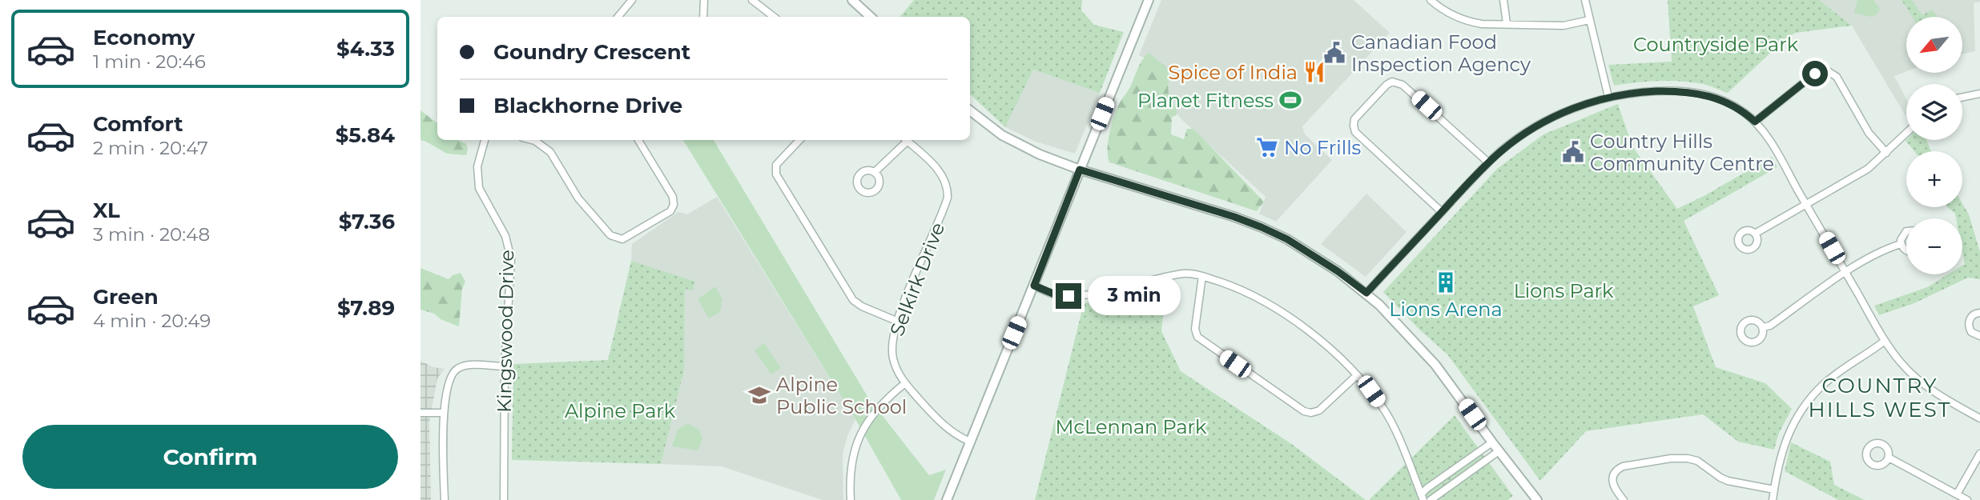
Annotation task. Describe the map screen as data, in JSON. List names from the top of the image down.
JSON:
{
  "streets": {
    "street": ["Selkirk Drive", "Kingswood Drive"]
  },
  "districts": ["COUNTRY HILLS WEST"],
  "parks": [
    "Countryside Park",
    "Lions Park",
    "Alpine Park",
    "McLennan Park"
  ],
  "places": {
    "public building": ["Canadian Food Inspection Agency", "Country Hills Community Centre"],
    "restaurant": ["Spice of India"],
    "sports": ["Planet Fitness"],
    "supermarket": ["No Frills"],
    "building": ["Lions Arena"],
    "school or university": ["Alpine Public School"]
  },
  "north": "bottom left",
  "page": {
    "list": [
      {
        "name": "Economy",
        "note": "1 min · 20:46",
        "value": "$4.33"
      },
      {
        "name": "Comfort",
        "note": "2 min · 20:47",
        "value": "$5.84"
      },
      {
        "name": "XL",
        "note": "3 min · 20:48",
        "value": "$7.36"
      },
      {
        "name": "Green",
        "note": "4 min · 20:49",
        "value": "$7.89"
      }
    ],
    "map_buttons": ["+", "−"],
    "banner": ["Goundry Crescent", "Blackhorne Drive"],
    "bubble": "3 min",
    "buttons": "Confirm"
  }
}
